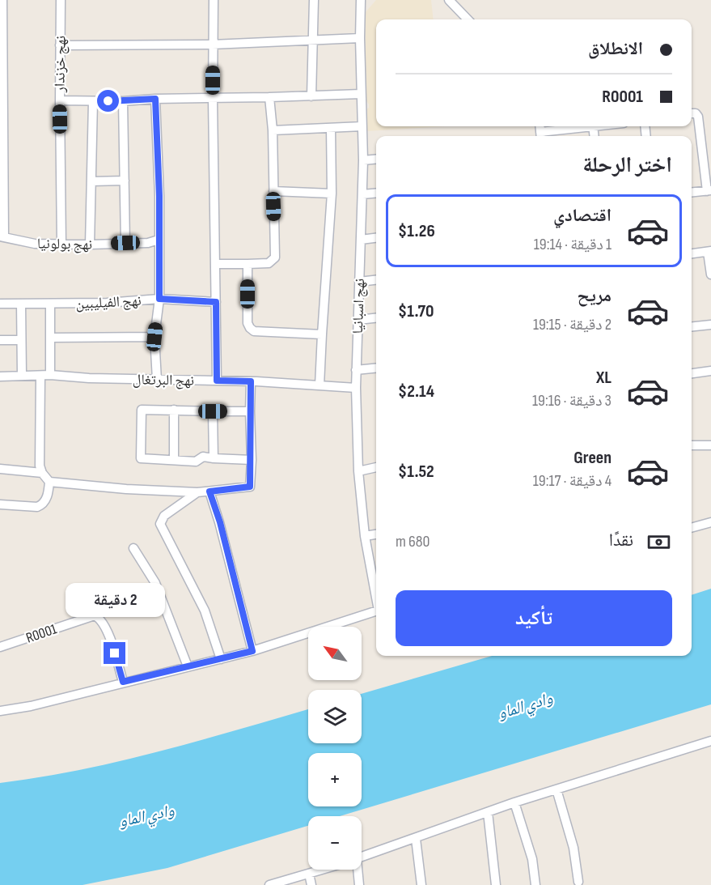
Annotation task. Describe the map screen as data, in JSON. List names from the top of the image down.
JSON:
{
  "streets": {
    "street": [
      "نهج خزندار",
      "نهج بولونيا",
      "نهج الفيليبين",
      "نهج اسبانيا",
      "نهج البرتغال",
      "R0001"
    ]
  },
  "crossings": [
    ["نهج خزندار", "نهج بولونيا"],
    ["نهج اسبانيا", "نهج البرتغال"]
  ],
  "water": ["وادي الماو"],
  "north": "top left",
  "page": {
    "banner": ["الانطلاق", "R0001"],
    "heading": "اختر الرحلة",
    "list": [
      {
        "name": "اقتصادي",
        "note": "1 دقيقة · 19:14",
        "value": "$1.26"
      },
      {
        "name": "مريح",
        "note": "2 دقيقة · 19:15",
        "value": "$1.70"
      },
      {
        "name": "XL",
        "note": "3 دقيقة · 19:16",
        "value": "$2.14"
      },
      {
        "name": "Green",
        "note": "4 دقيقة · 19:17",
        "value": "$1.52"
      }
    ],
    "pay": ["نقدًا", "680 m"],
    "buttons": "تأكيد",
    "bubble": "2 دقيقة",
    "map_buttons": ["+", "−"]
  }
}
